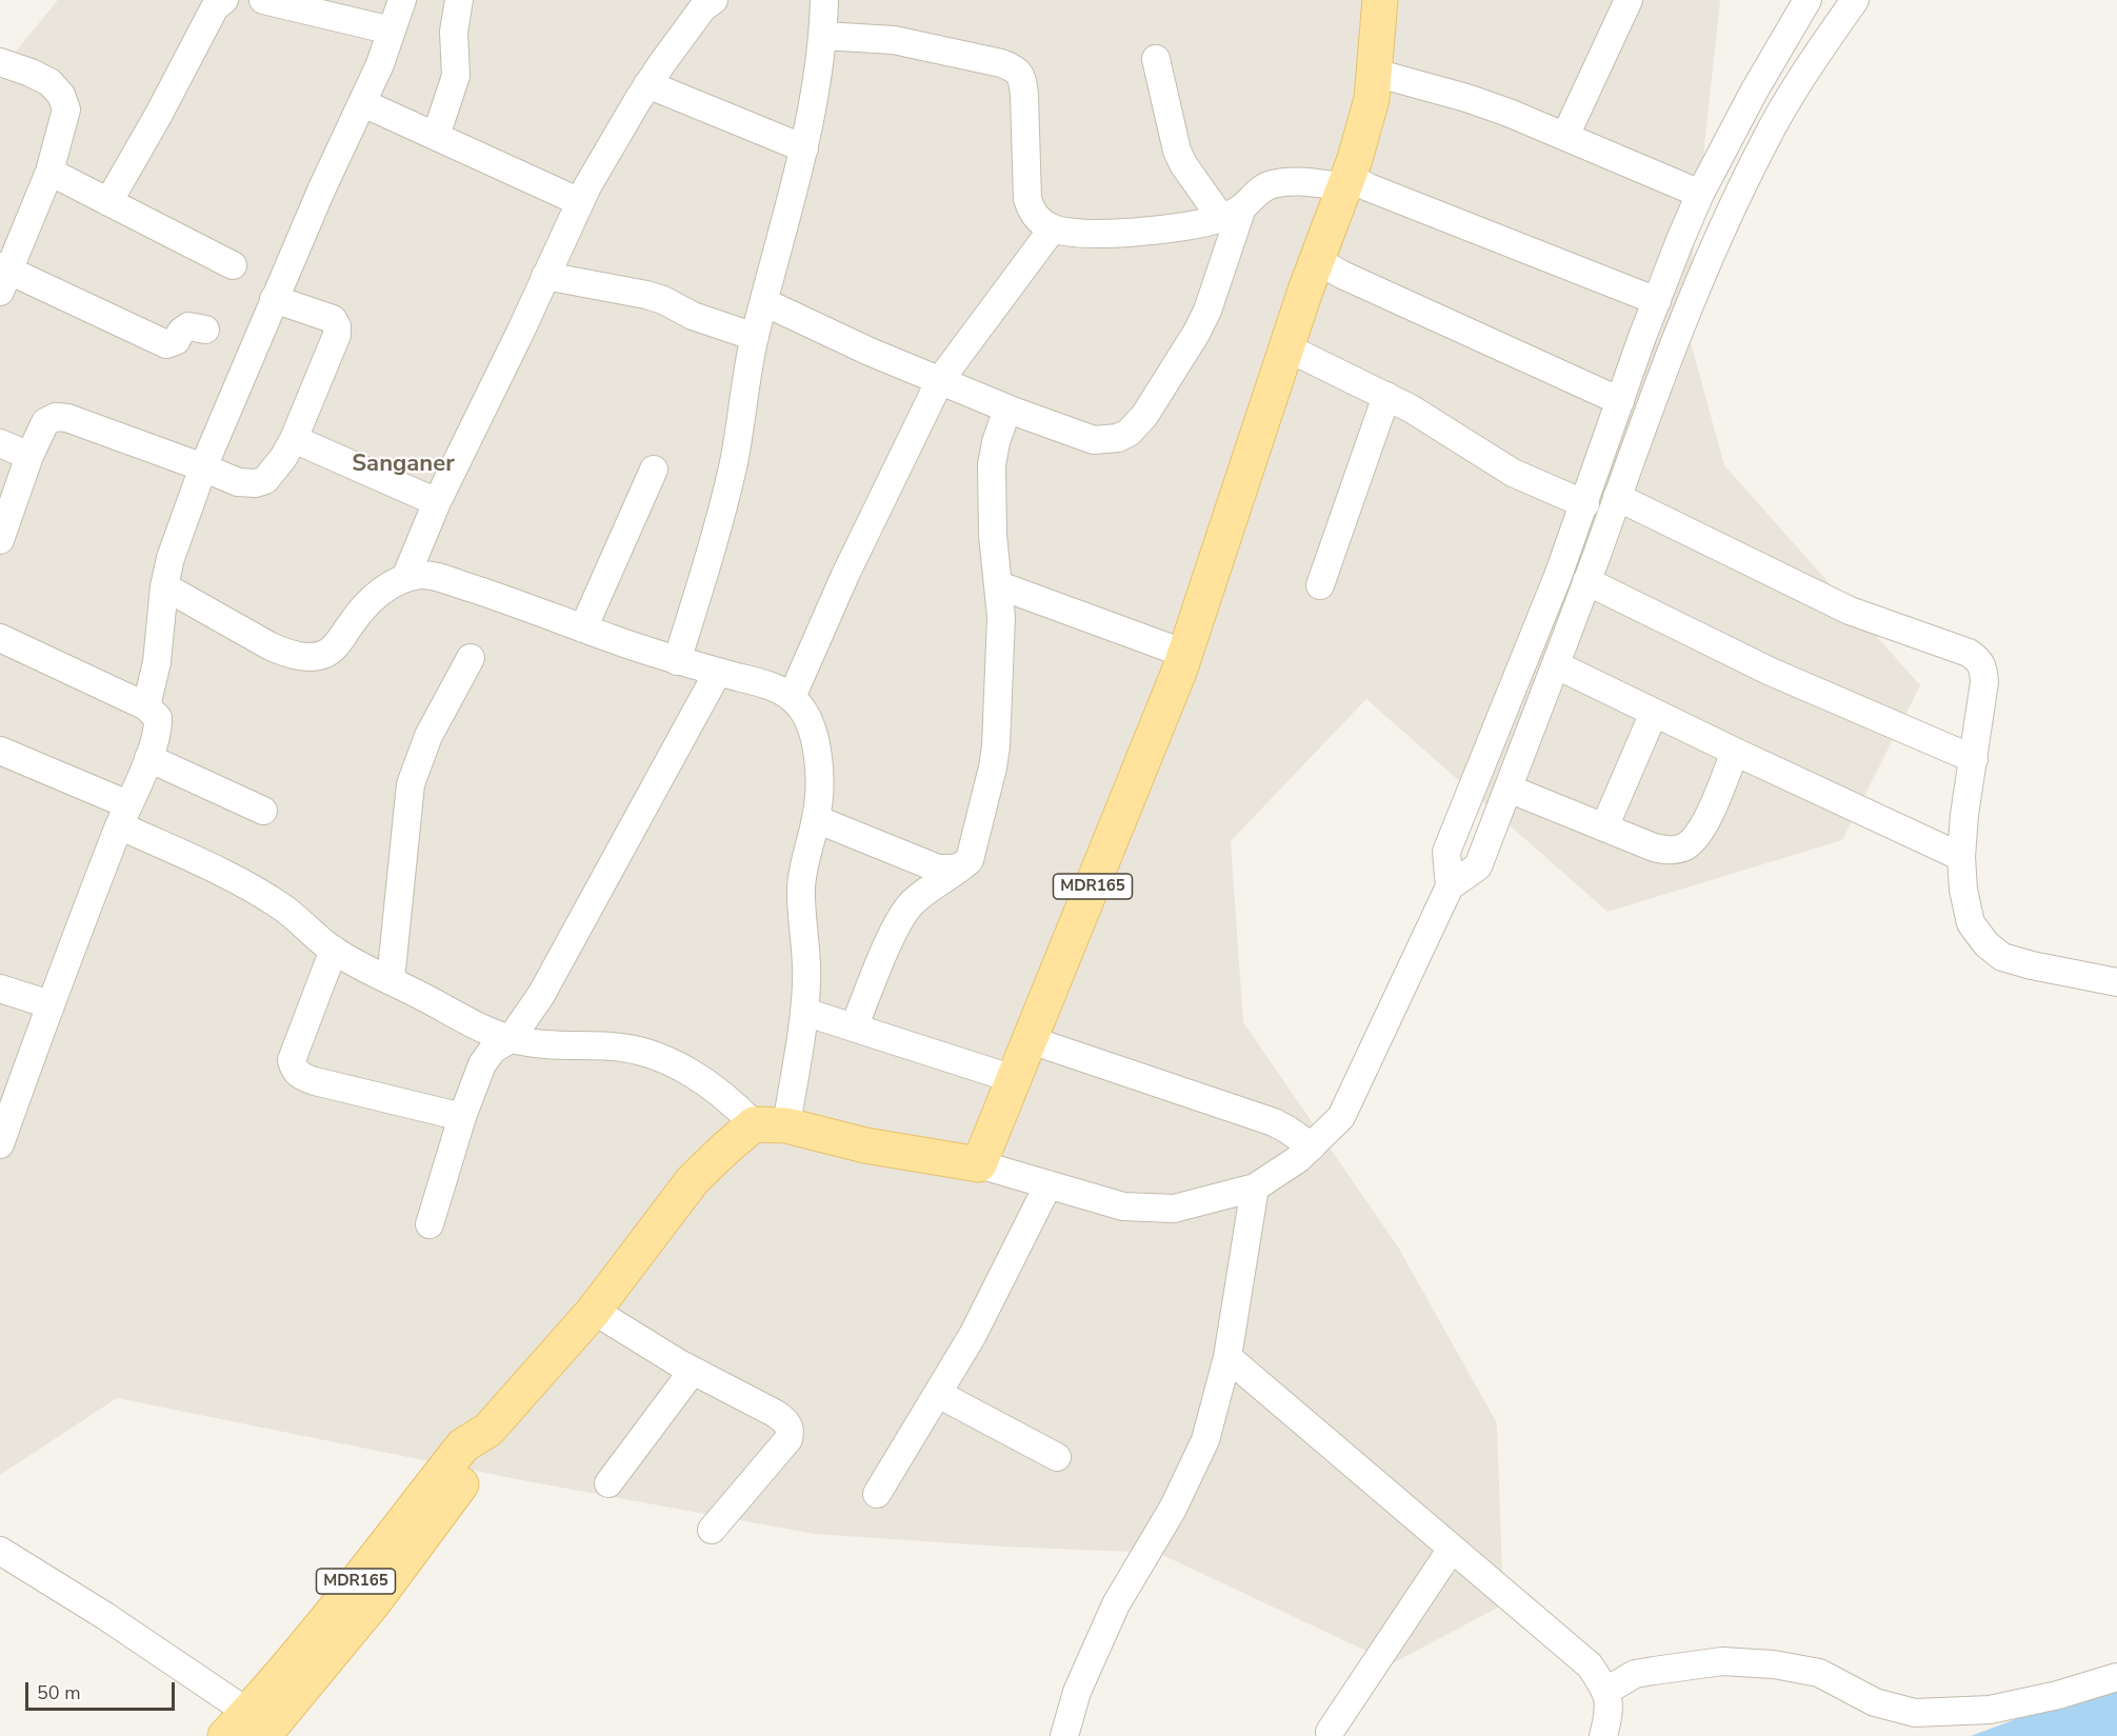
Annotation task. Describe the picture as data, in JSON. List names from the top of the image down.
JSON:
{
  "streets": {
    "main road": ["MDR165"]
  },
  "districts": ["Sanganer"],
  "scale_bar": "50 m"
}
